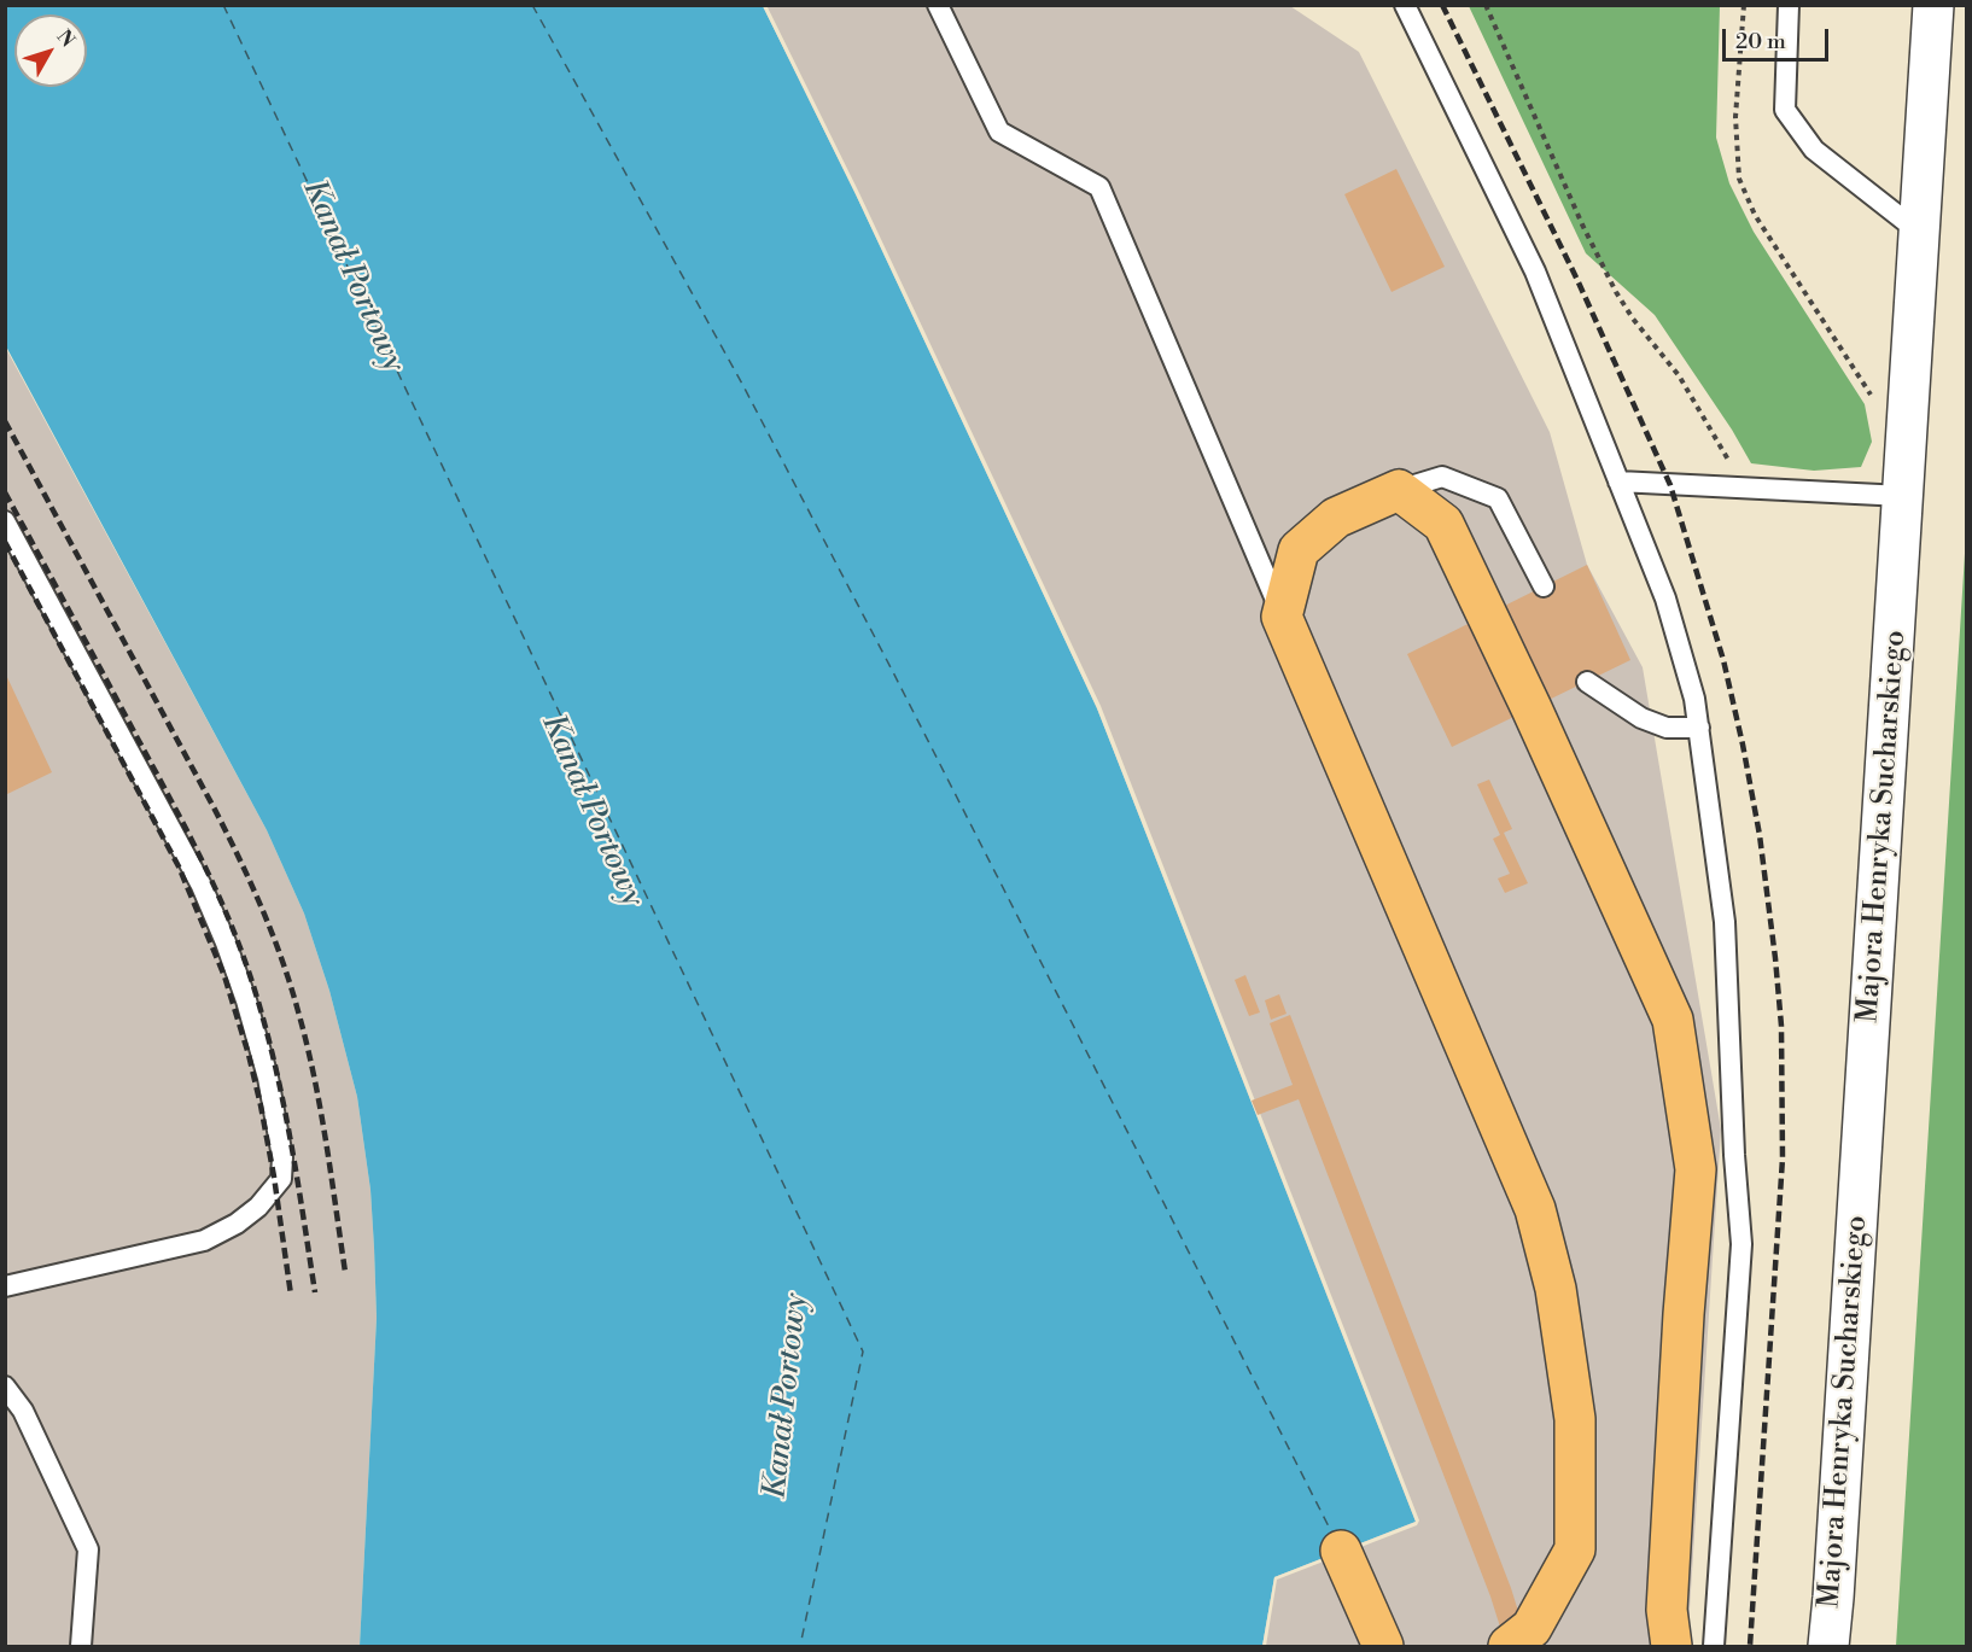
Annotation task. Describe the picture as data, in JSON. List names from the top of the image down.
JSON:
{
  "streets": {
    "street": ["Majora Henryka Sucharskiego"]
  },
  "water": ["Kanał Portowy"],
  "scale_bar": "20 m",
  "north": "top right"
}
